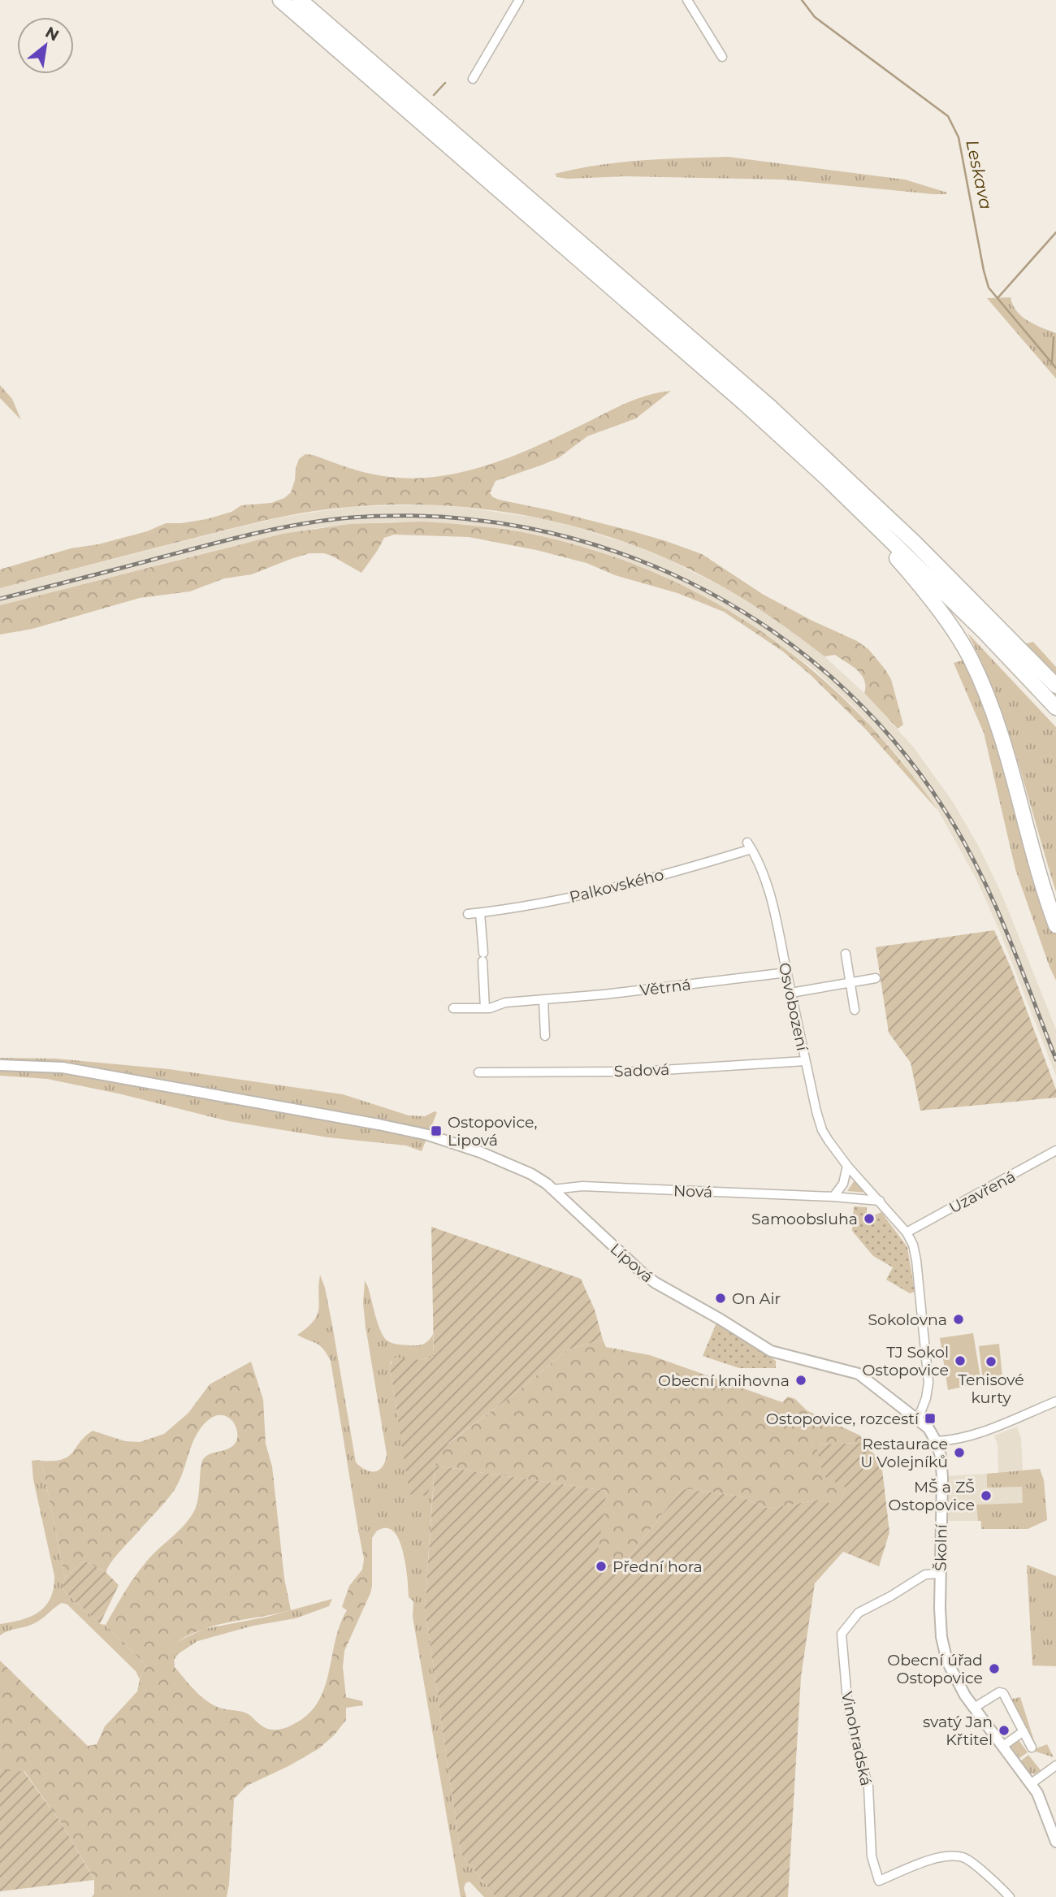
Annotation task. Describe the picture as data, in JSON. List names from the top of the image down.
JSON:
{
  "streets": {
    "street": [
      "Palkovského",
      "Větrná",
      "Osvobození",
      "Sadová",
      "Nová",
      "Uzavřená",
      "Lípová",
      "Školní",
      "Vinohradská"
    ]
  },
  "crossings": [
    ["Palkovského", "Osvobození"],
    ["Větrná", "Osvobození"],
    ["Osvobození", "Sadová"],
    ["Osvobození", "Nová"],
    ["Osvobození", "Uzavřená"],
    ["Osvobození", "Školní"],
    ["Nová", "Lípová"],
    ["Lípová", "Školní"],
    ["Školní", "Vinohradská"]
  ],
  "water": ["Leskava"],
  "places": {
    "transit": ["Ostopovice, Lipová", "Ostopovice, rozcestí"],
    "other": [
      "Samoobsluha",
      "On Air",
      "Sokolovna",
      "TJ Sokol Ostopovice",
      "Tenisové kurty",
      "Obecní knihovna",
      "Restaurace U Volejníků",
      "MŠ a ZŠ Ostopovice",
      "Přední hora",
      "Obecní úřad Ostopovice",
      "svatý Jan Křtitel"
    ]
  },
  "north": "top right"
}
